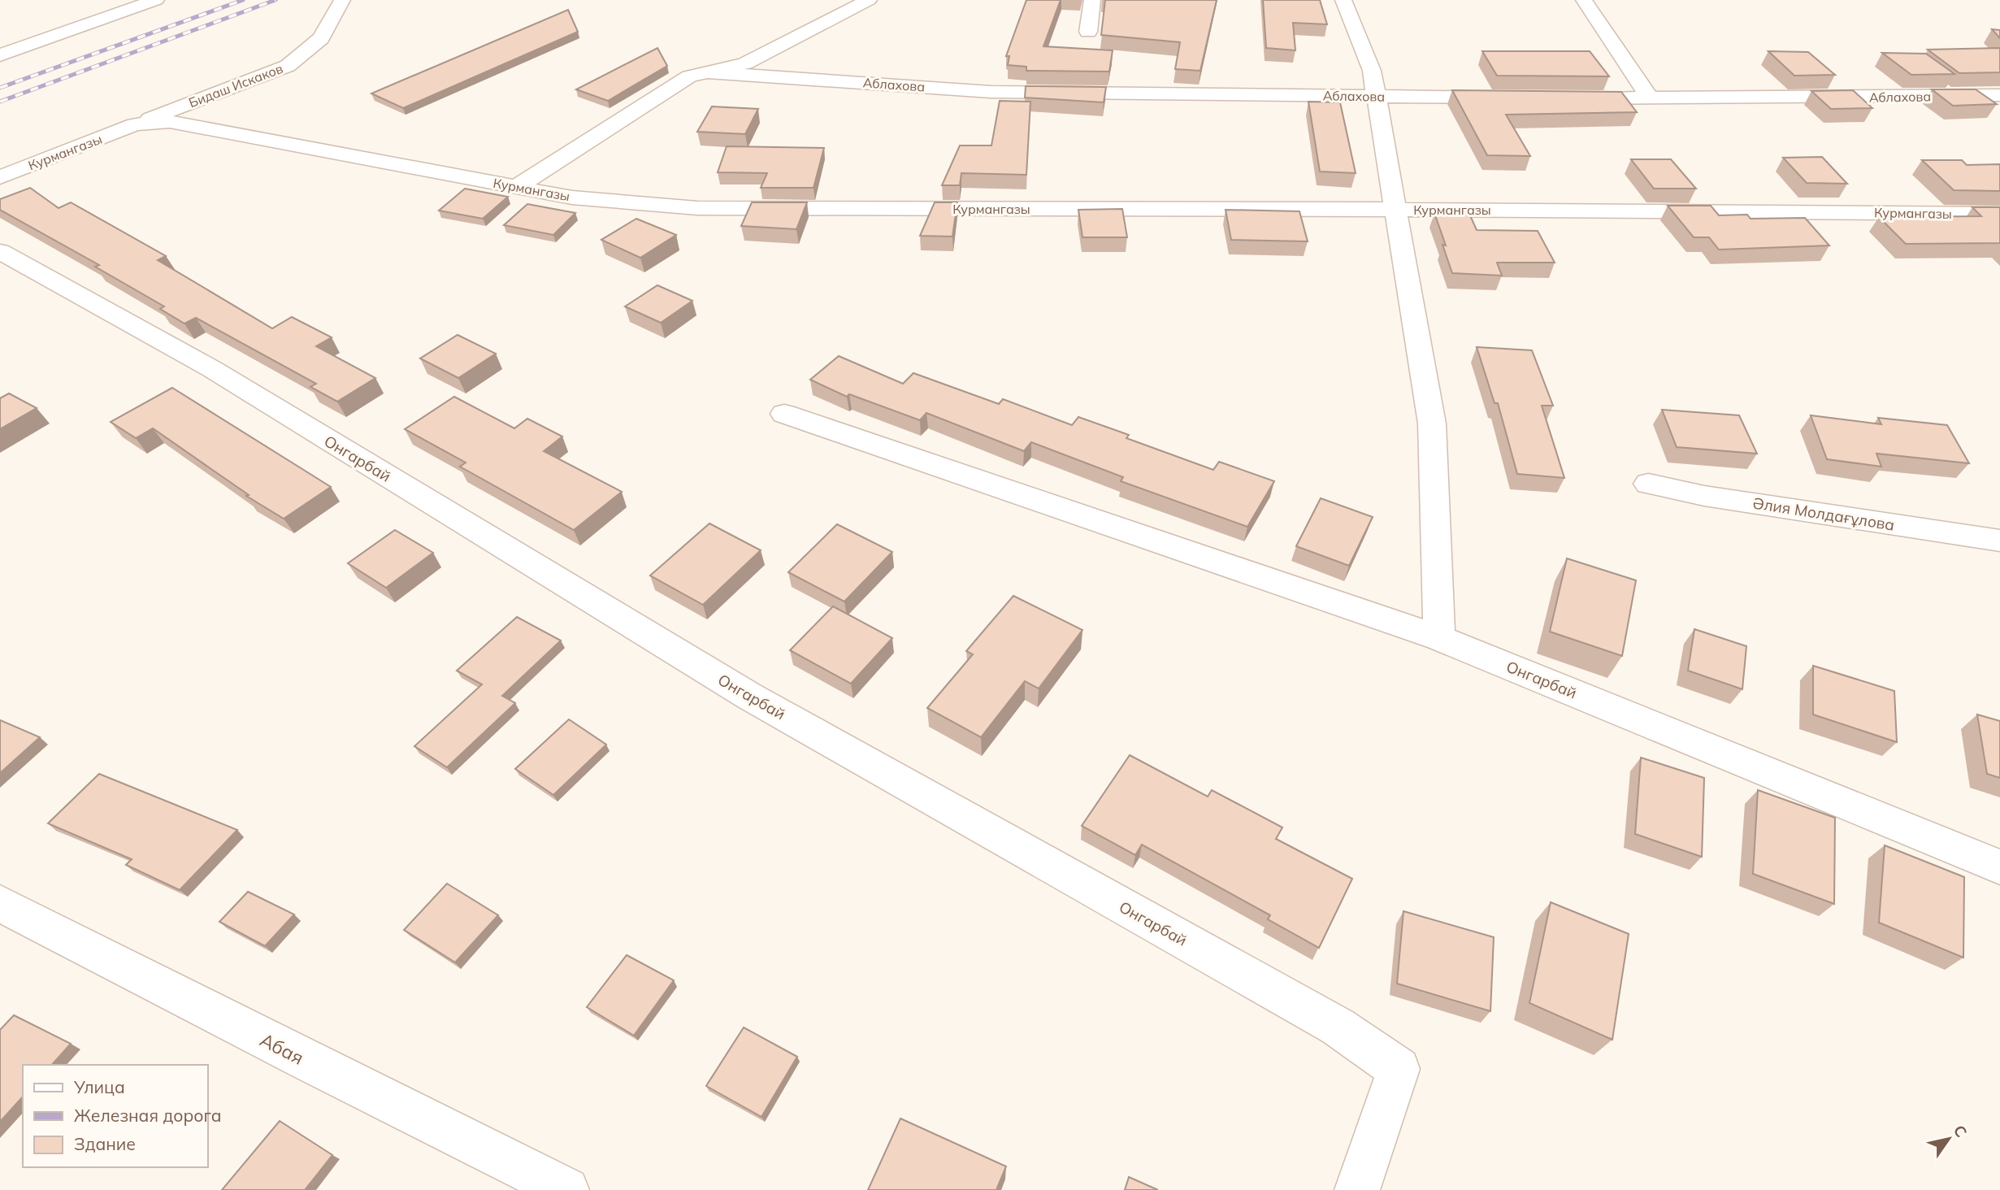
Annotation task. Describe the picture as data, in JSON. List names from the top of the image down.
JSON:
{
  "streets": {
    "street": [
      "Аблахова",
      "Бидаш Искаков",
      "Курмангазы",
      "Онгарбай",
      "Әлия Молдағұлова",
      "Абая"
    ]
  },
  "crossings": [
    ["Бидаш Искаков", "Курмангазы"]
  ],
  "legend": ["Улица", "Железная дорога", "Здание"],
  "north": "top right"
}
